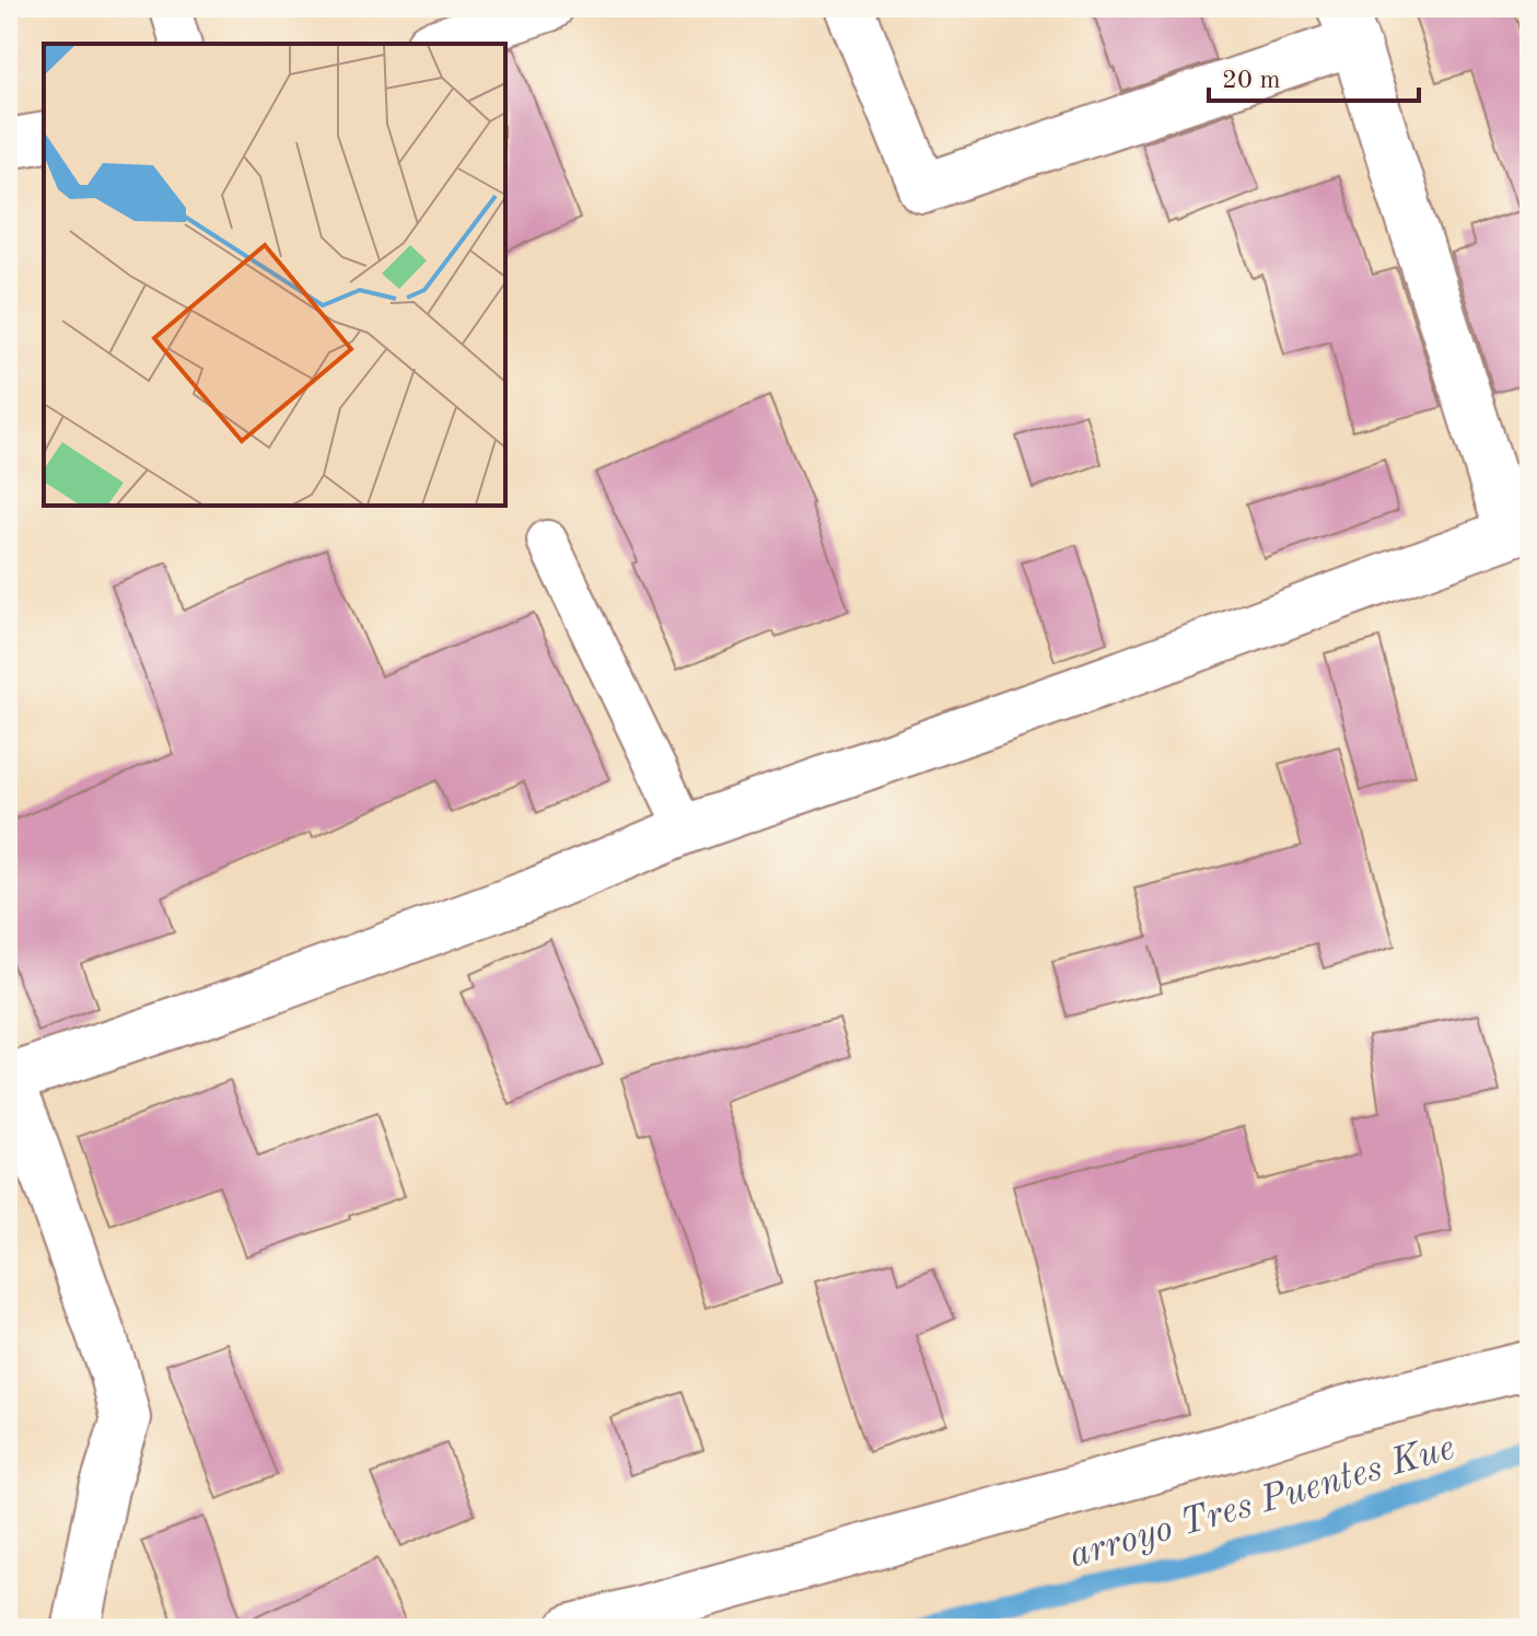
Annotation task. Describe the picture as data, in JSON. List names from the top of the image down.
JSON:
{
  "water": ["arroyo Tres Puentes Kue"],
  "scale_bar": "20 m"
}
